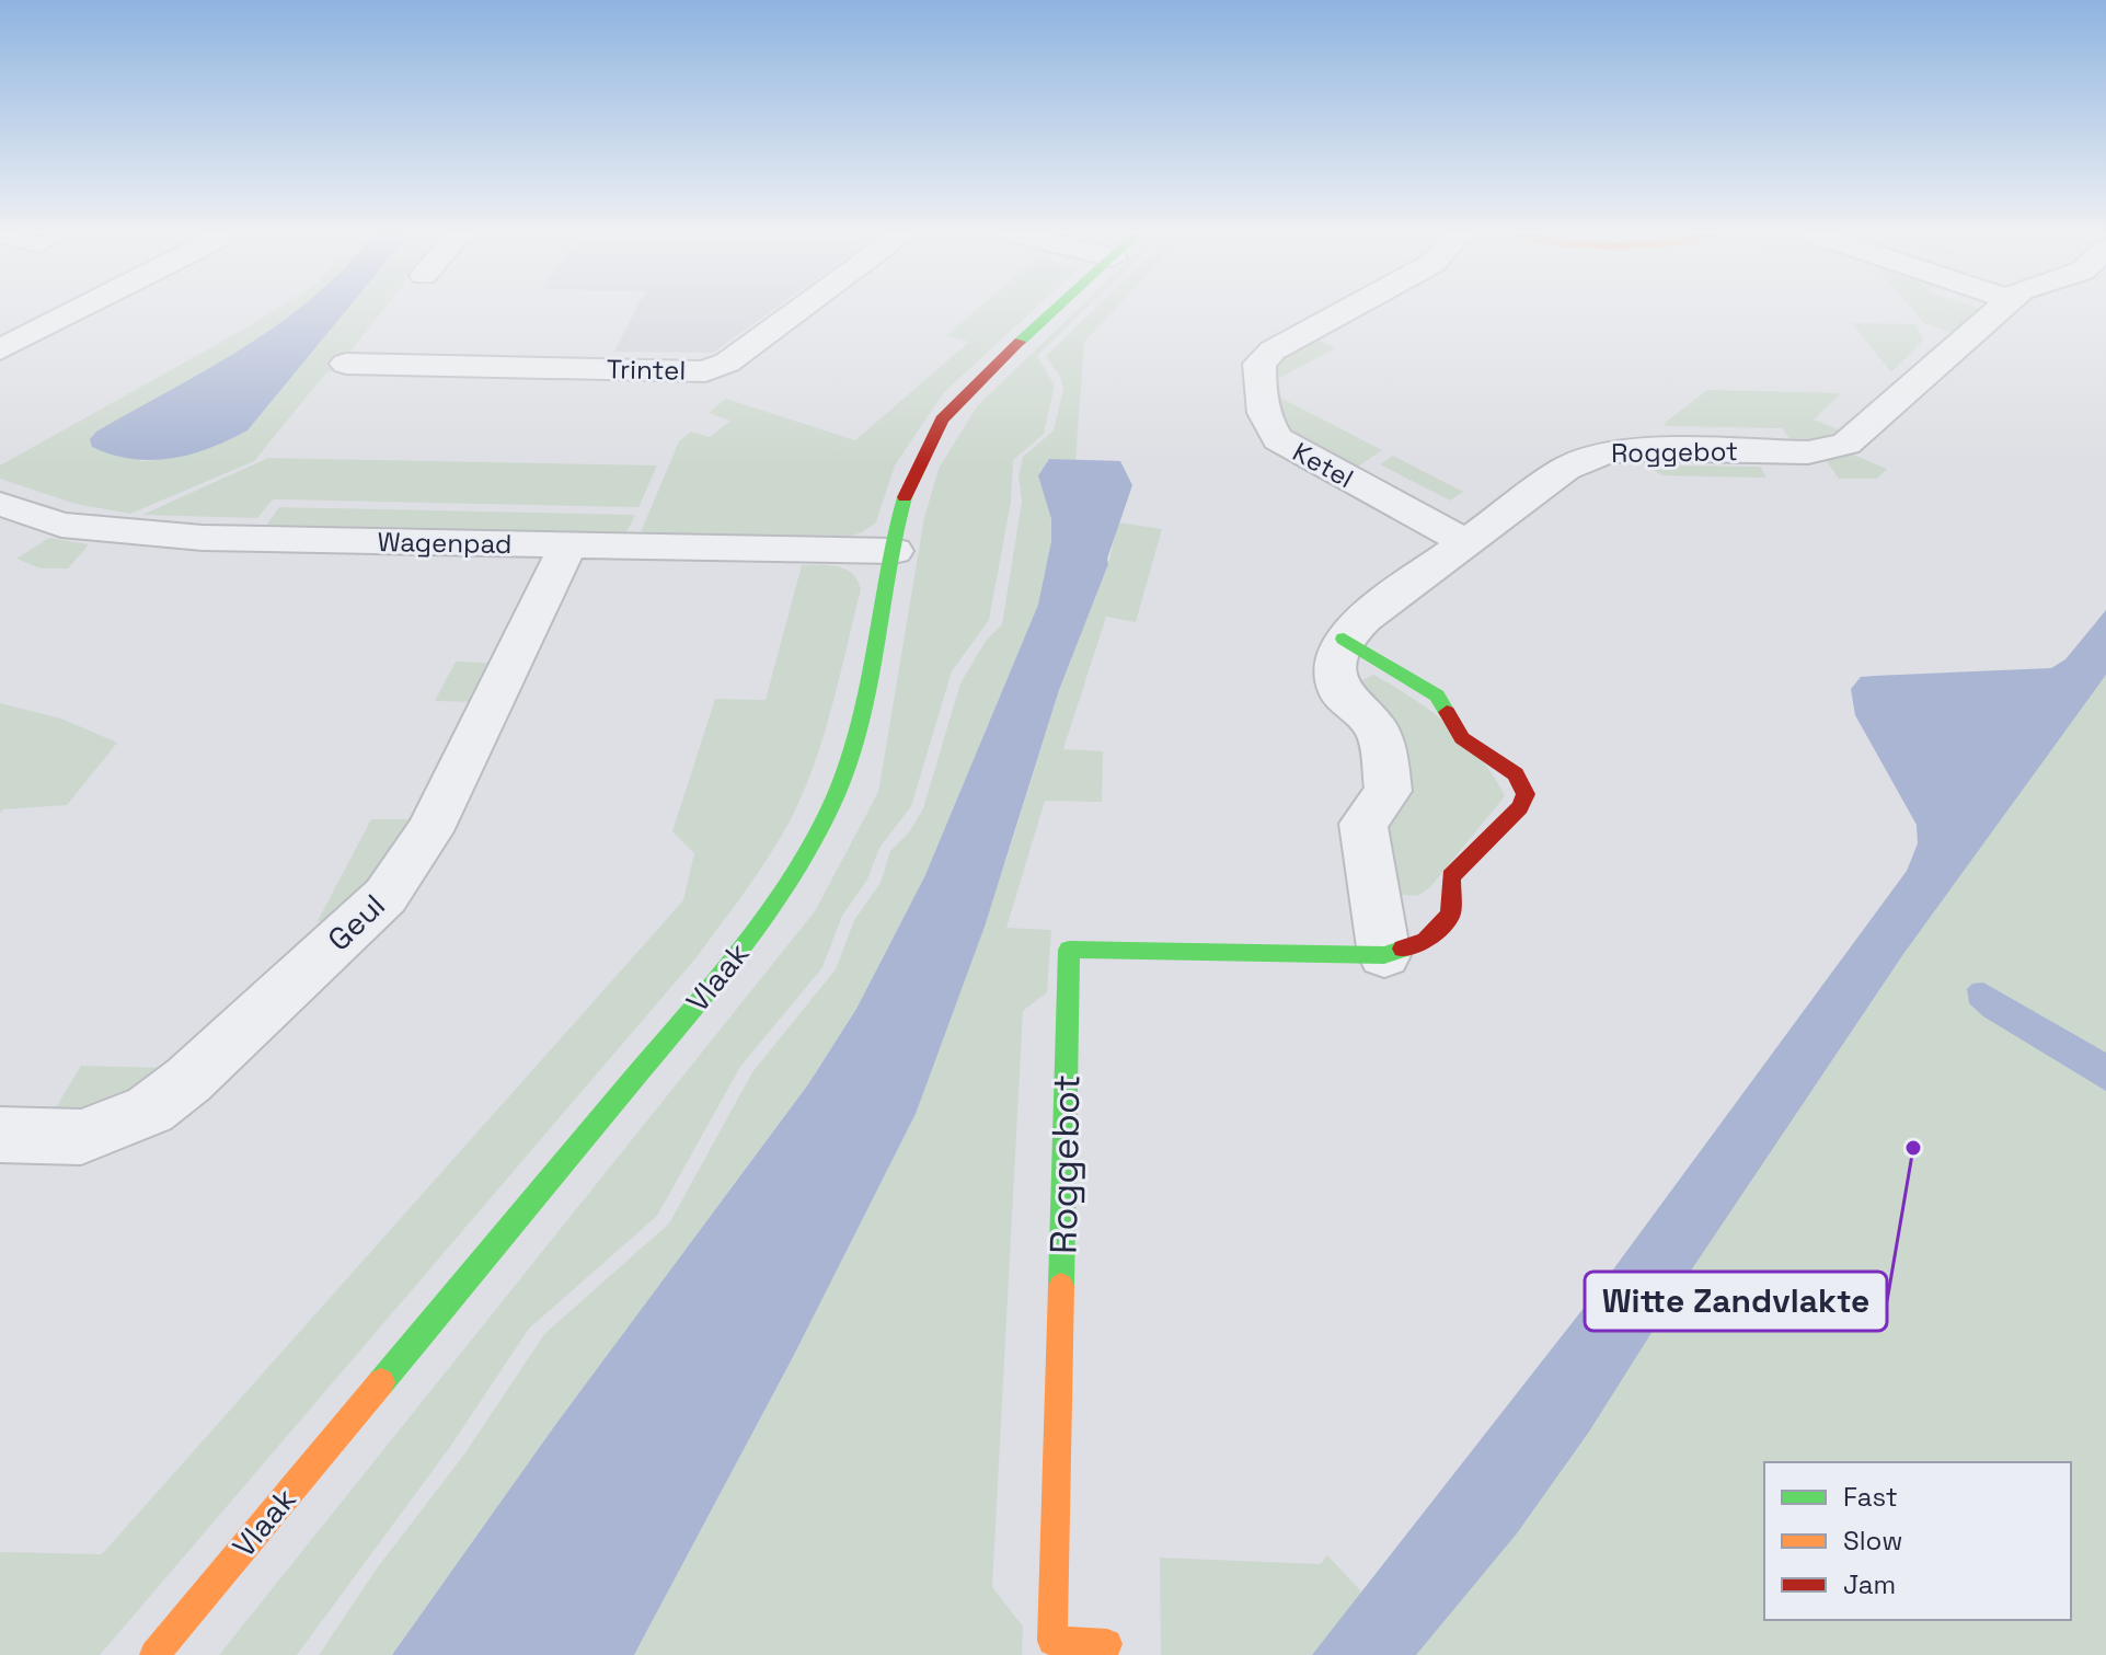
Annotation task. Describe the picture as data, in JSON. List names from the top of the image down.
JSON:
{
  "streets": {
    "street": [
      "Trintel",
      "Roggebot",
      "Ketel",
      "Wagenpad",
      "Geul",
      "Vlaak"
    ]
  },
  "crossings": [
    ["Roggebot", "Ketel"],
    ["Wagenpad", "Geul"],
    ["Wagenpad", "Vlaak"]
  ],
  "places": ["Witte Zandvlakte"],
  "legend": ["Fast", "Slow", "Jam"]
}
